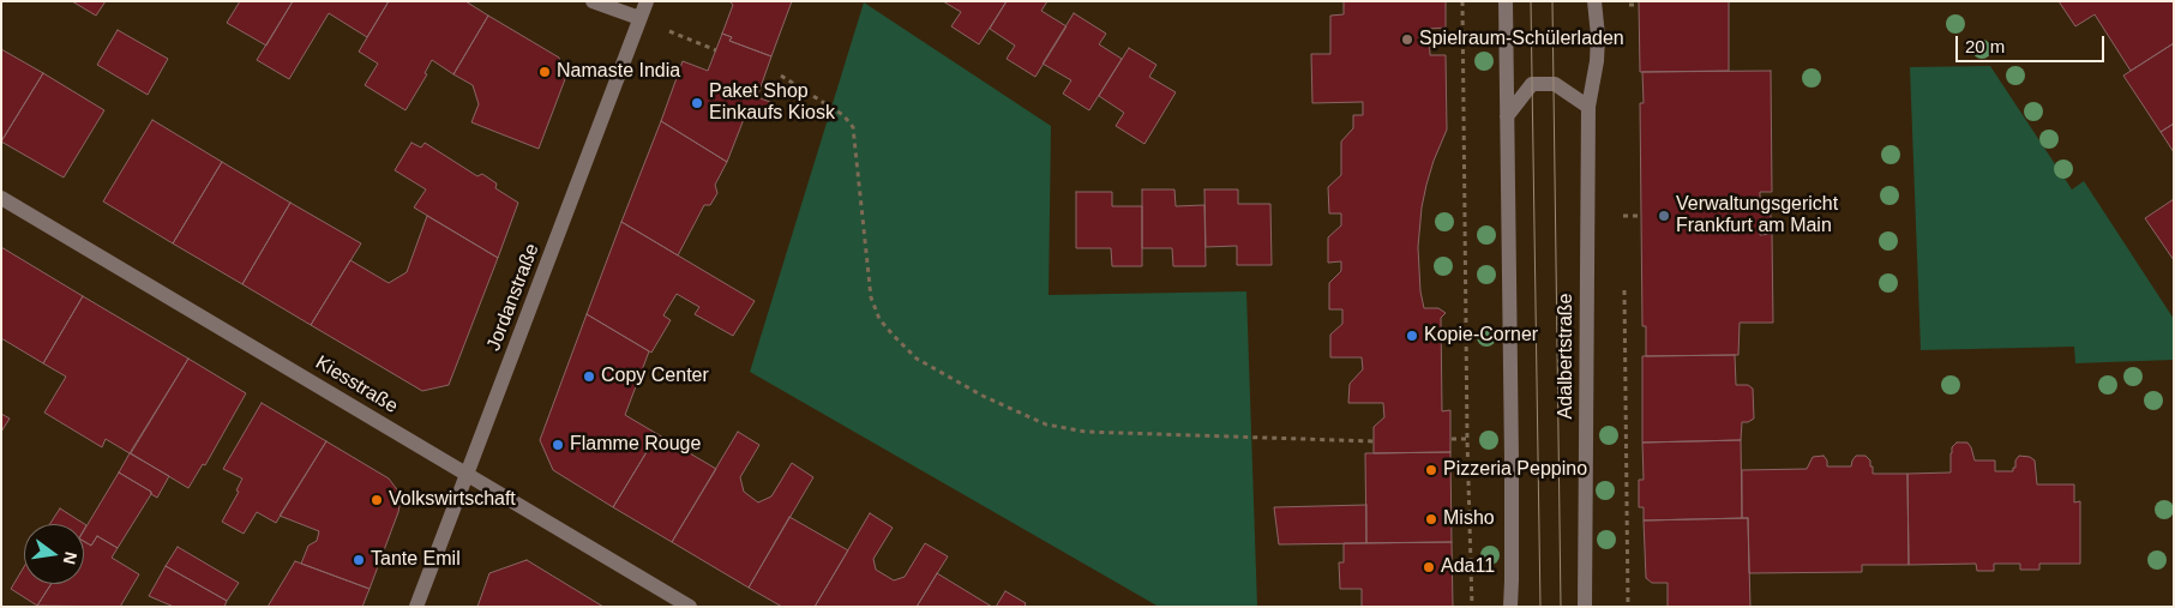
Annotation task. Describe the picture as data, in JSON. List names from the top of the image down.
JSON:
{
  "streets": {
    "street": ["Jordanstraße", "Adalbertstraße", "Kiesstraße"]
  },
  "crossings": [
    ["Jordanstraße", "Kiesstraße"]
  ],
  "places": [
    "Spielraum-Schülerladen",
    "Namaste India",
    "Paket Shop Einkaufs Kiosk",
    "Verwaltungsgericht Frankfurt am Main",
    "Kopie-Corner",
    "Copy Center",
    "Flamme Rouge",
    "Pizzeria Peppino",
    "Volkswirtschaft",
    "Misho",
    "Tante Emil",
    "Ada11"
  ],
  "scale_bar": "20 m",
  "north": "right"
}
